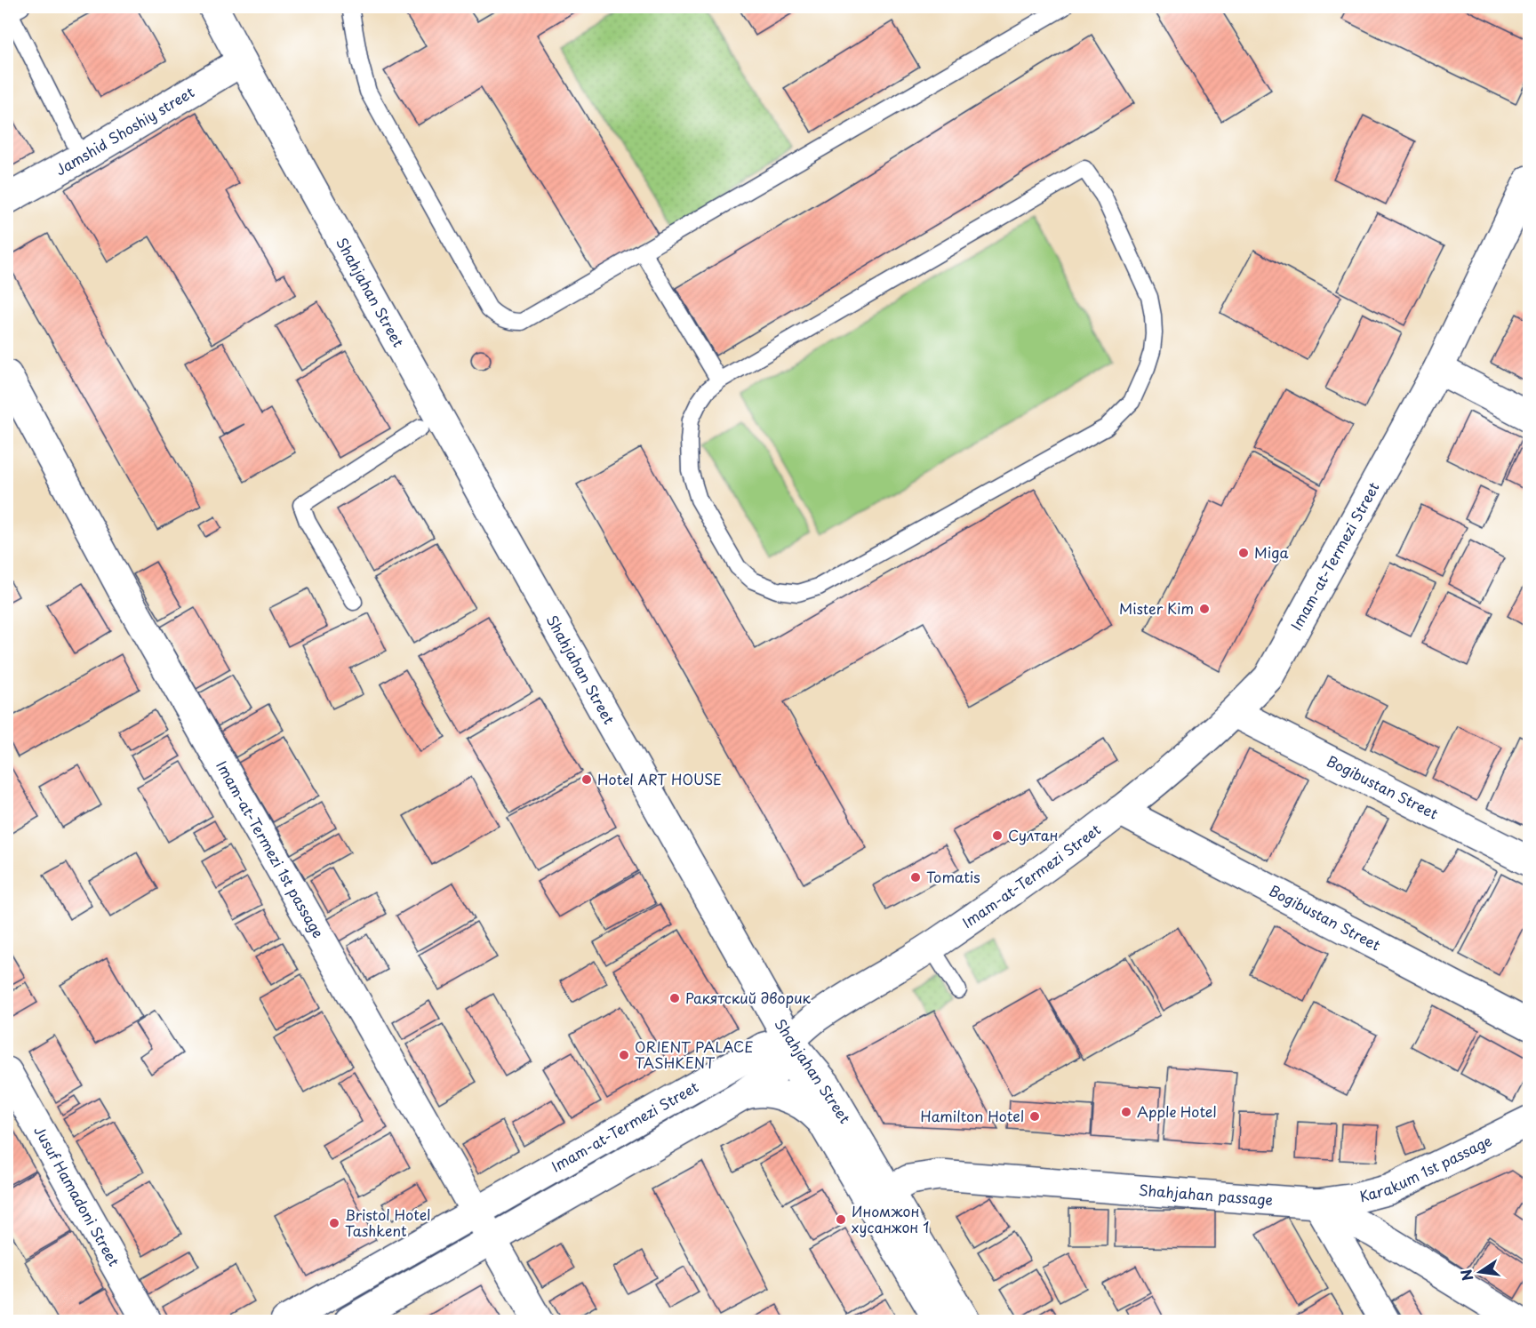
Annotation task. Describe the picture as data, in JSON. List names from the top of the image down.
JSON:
{
  "streets": {
    "street": [
      "Jamshid Shoshiy street",
      "Shahjahan Street",
      "Imam-at-Termezi Street",
      "Bogibustan Street",
      "Imam-at-Termezi 1st passage",
      "Bogibustаn Street",
      "Karakum 1st passage",
      "Shahjahan passage",
      "Jusuf Hamadoni Street"
    ]
  },
  "crossings": [
    ["Jamshid Shoshiy street", "Shahjahan Street"],
    ["Shahjahan Street", "Imam-at-Termezi Street"],
    ["Shahjahan Street", "Shahjahan passage"],
    ["Imam-at-Termezi Street", "Bogibustan Street"],
    ["Imam-at-Termezi Street", "Imam-at-Termezi 1st passage"],
    ["Imam-at-Termezi Street", "Bogibustаn Street"],
    ["Karakum 1st passage", "Shahjahan passage"]
  ],
  "places": [
    "Miga",
    "Mister Kim",
    "Hotel ART HOUSE",
    "Султан",
    "Tomatis",
    "Ракятский дворик",
    "ORIENT PALACE TASHKENT",
    "Apple Hotel",
    "Hamilton Hotel",
    "Иномжон хусанжон 1",
    "Bristol Hotel Tashkent"
  ],
  "north": "left"
}
